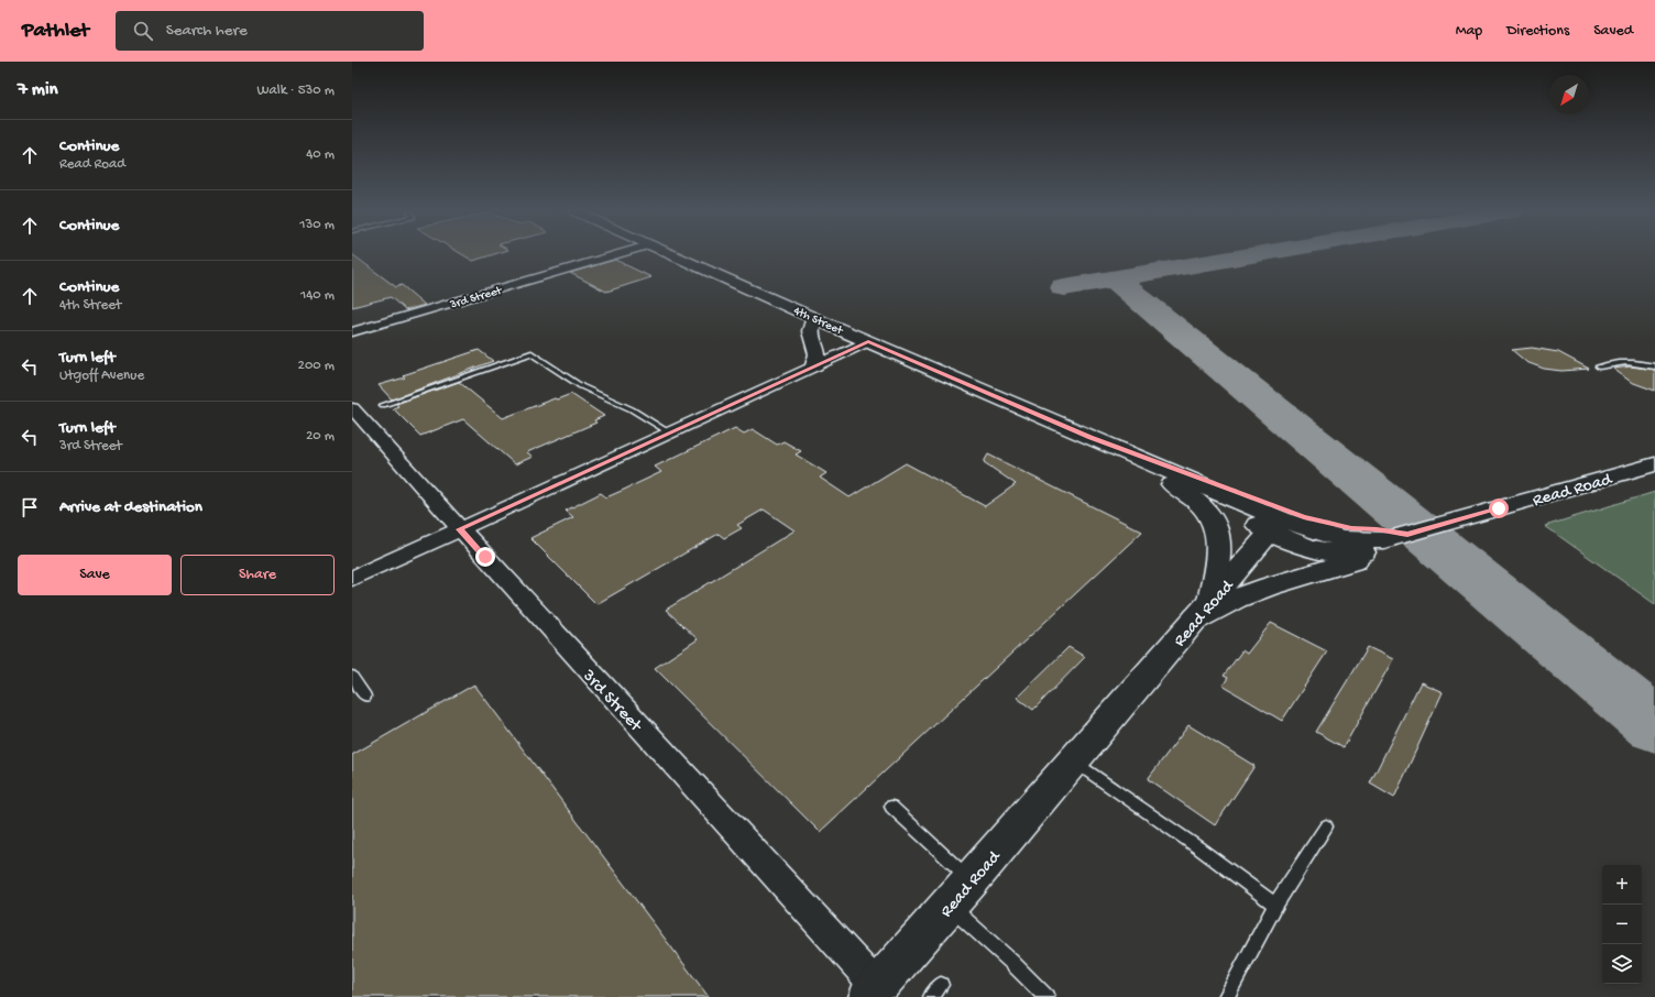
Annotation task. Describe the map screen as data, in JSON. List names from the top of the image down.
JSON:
{
  "streets": {
    "main road": ["4th Street", "Read Road"],
    "street": ["3rd Street"]
  },
  "crossings": [
    ["3rd Street", "Read Road"]
  ],
  "north": "bottom left",
  "page": {
    "header": "Pathlet",
    "search": "Search here",
    "nav": ["Map", "Directions", "Saved"],
    "heading": ["7 min", "Walk · 530 m"],
    "list": [
      ["Continue", "Read Road", "40 m"],
      ["Continue", "130 m"],
      ["Continue", "4th Street", "140 m"],
      ["Turn left", "Utgoff Avenue", "200 m"],
      ["Turn left", "3rd Street", "20 m"],
      "Arrive at destination"
    ],
    "buttons": ["Save", "Share"],
    "map_buttons": ["+", "−"]
  }
}
